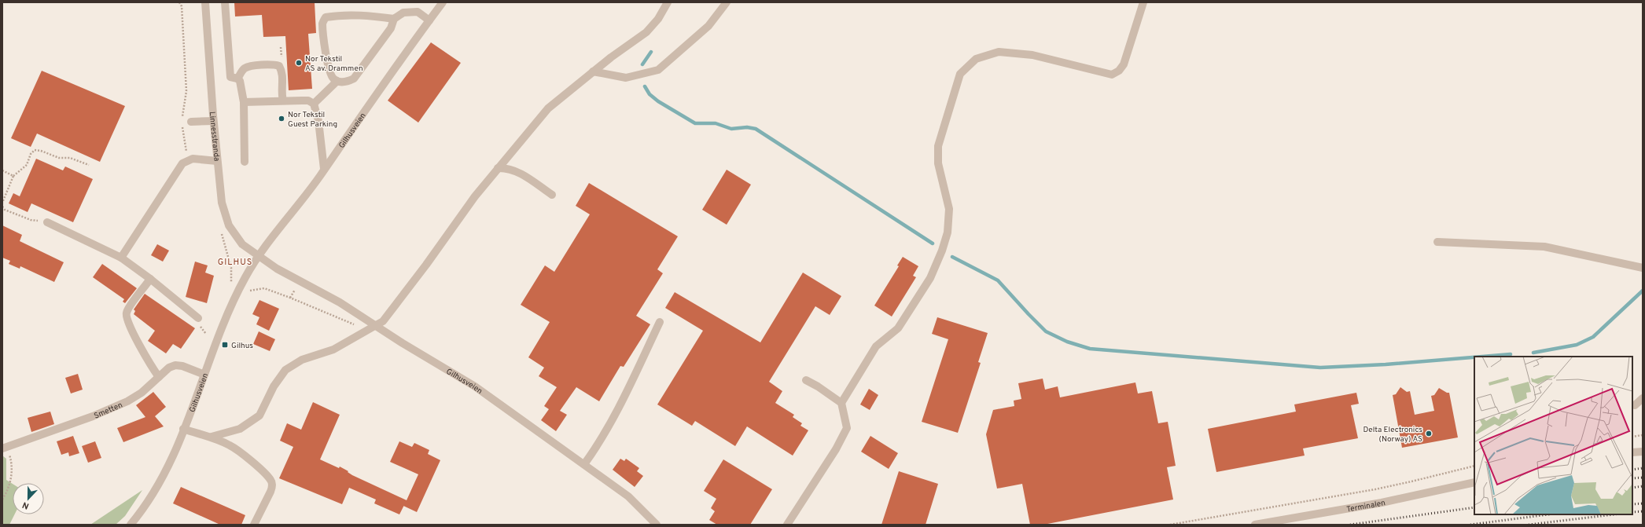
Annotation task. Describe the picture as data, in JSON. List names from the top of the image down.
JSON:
{
  "streets": {
    "street": [
      "Gilhusveien",
      "Linnesstranda",
      "Smetten",
      "Terminalen"
    ]
  },
  "crossings": [
    ["Gilhusveien", "Linnesstranda"],
    ["Gilhusveien", "Smetten"]
  ],
  "districts": ["GILHUS"],
  "places": {
    "other": ["Nor Tekstil AS av. Drammen", "Nor Tekstil Guest Parking", "Delta Electronics (Norway) AS"],
    "transit": ["Gilhus"]
  },
  "north": "bottom"
}
